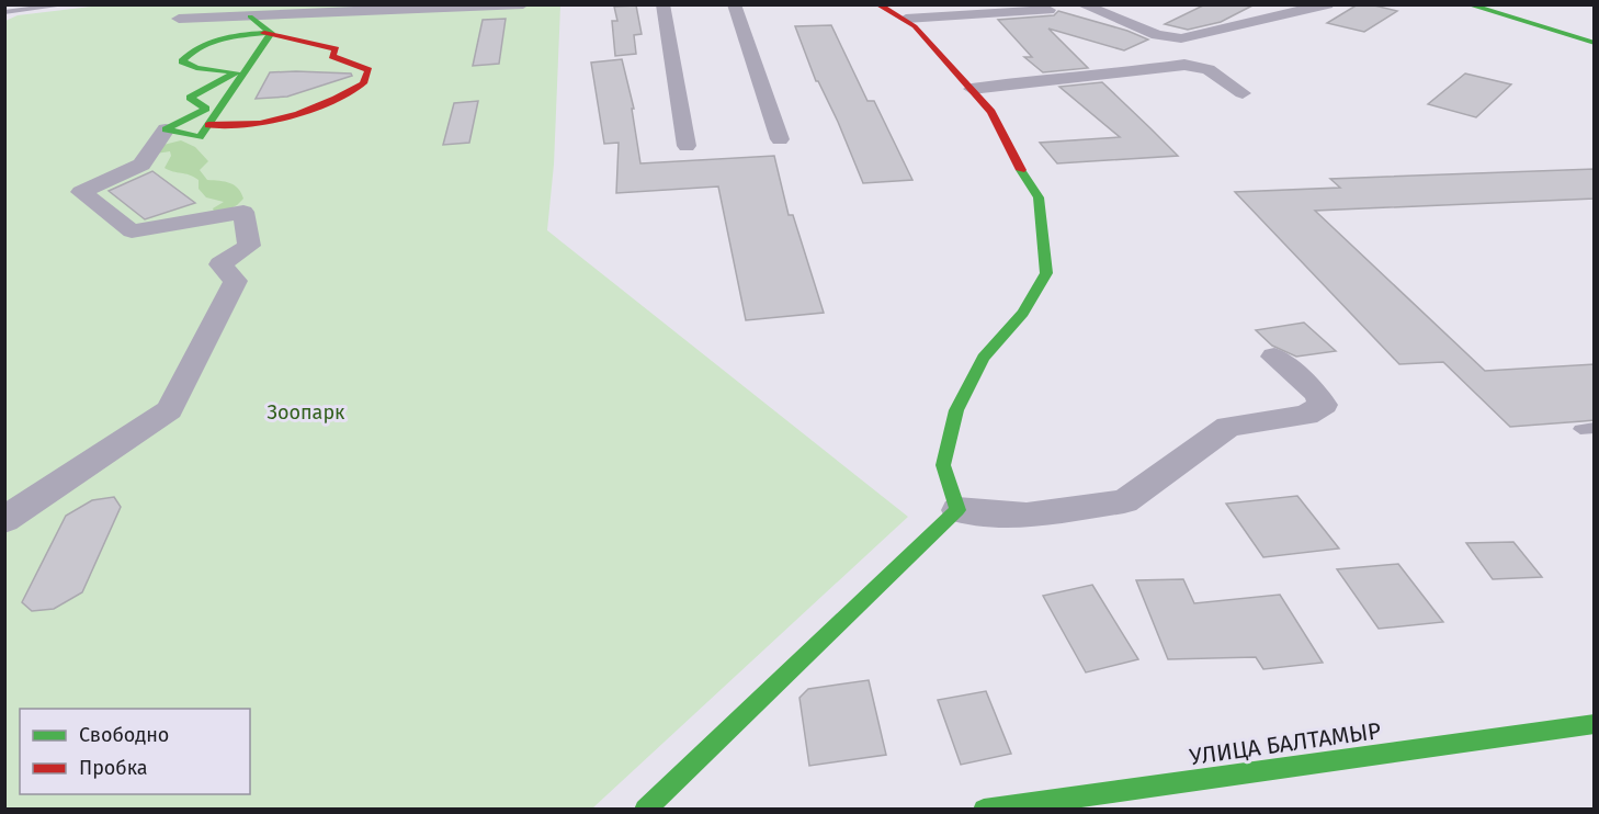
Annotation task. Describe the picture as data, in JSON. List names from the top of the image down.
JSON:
{
  "streets": {
    "street": ["УЛИЦА БАЛТАМЫР"]
  },
  "parks": ["Зоопарк"],
  "legend": ["Свободно", "Пробка"]
}
